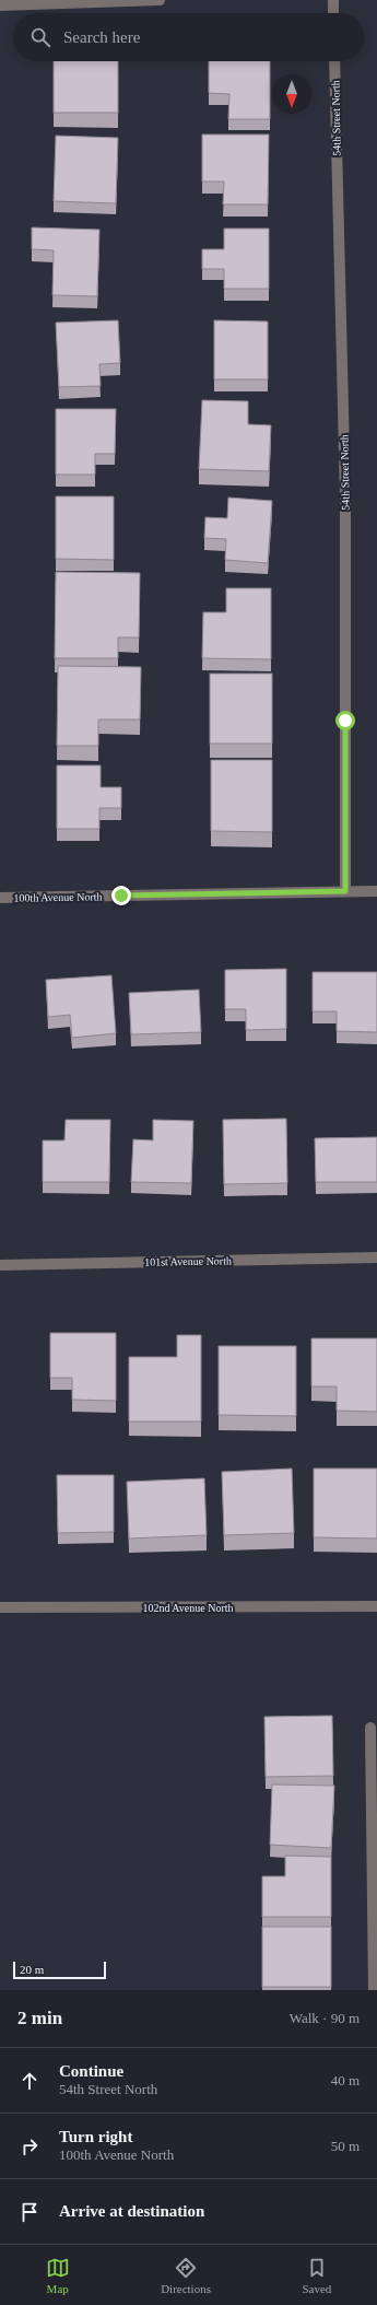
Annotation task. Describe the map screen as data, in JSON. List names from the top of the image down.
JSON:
{
  "streets": {
    "street": [
      "54th Street North",
      "100th Avenue North",
      "101st Avenue North",
      "102nd Avenue North"
    ]
  },
  "crossings": [
    ["54th Street North", "100th Avenue North"]
  ],
  "scale_bar": "20 m",
  "north": "bottom",
  "page": {
    "search": "Search here",
    "scale": "20 m",
    "heading": ["2 min", "Walk · 90 m"],
    "list": [
      ["Continue", "54th Street North", "40 m"],
      ["Turn right", "100th Avenue North", "50 m"],
      "Arrive at destination"
    ],
    "nav": ["Map", "Directions", "Saved"]
  }
}
